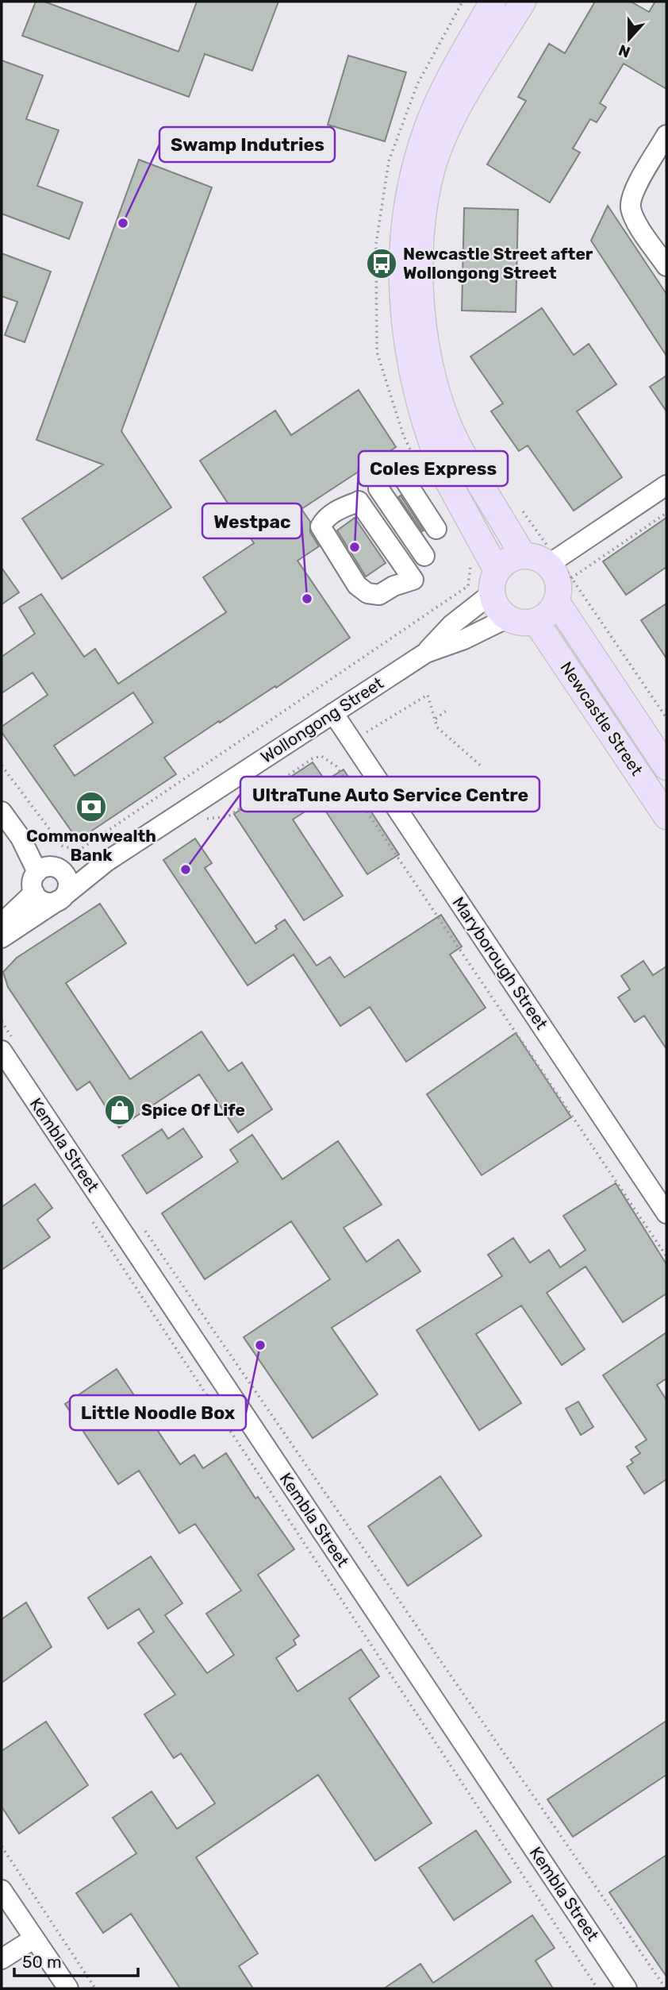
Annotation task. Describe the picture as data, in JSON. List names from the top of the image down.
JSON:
{
  "streets": {
    "main road": ["Newcastle Street"],
    "street": ["Wollongong Street", "Maryborough Street", "Kembla Street"]
  },
  "crossings": [
    ["Newcastle Street", "Wollongong Street"],
    ["Wollongong Street", "Maryborough Street"]
  ],
  "places": {
    "other": [
      "Swamp Indutries",
      "Coles Express",
      "Westpac",
      "UltraTune Auto Service Centre",
      "Little Noodle Box"
    ],
    "bus stop": ["Newcastle Street after Wollongong Street"],
    "bank": ["Commonwealth Bank"],
    "shop": ["Spice Of Life"]
  },
  "scale_bar": "50 m",
  "north": "bottom"
}
